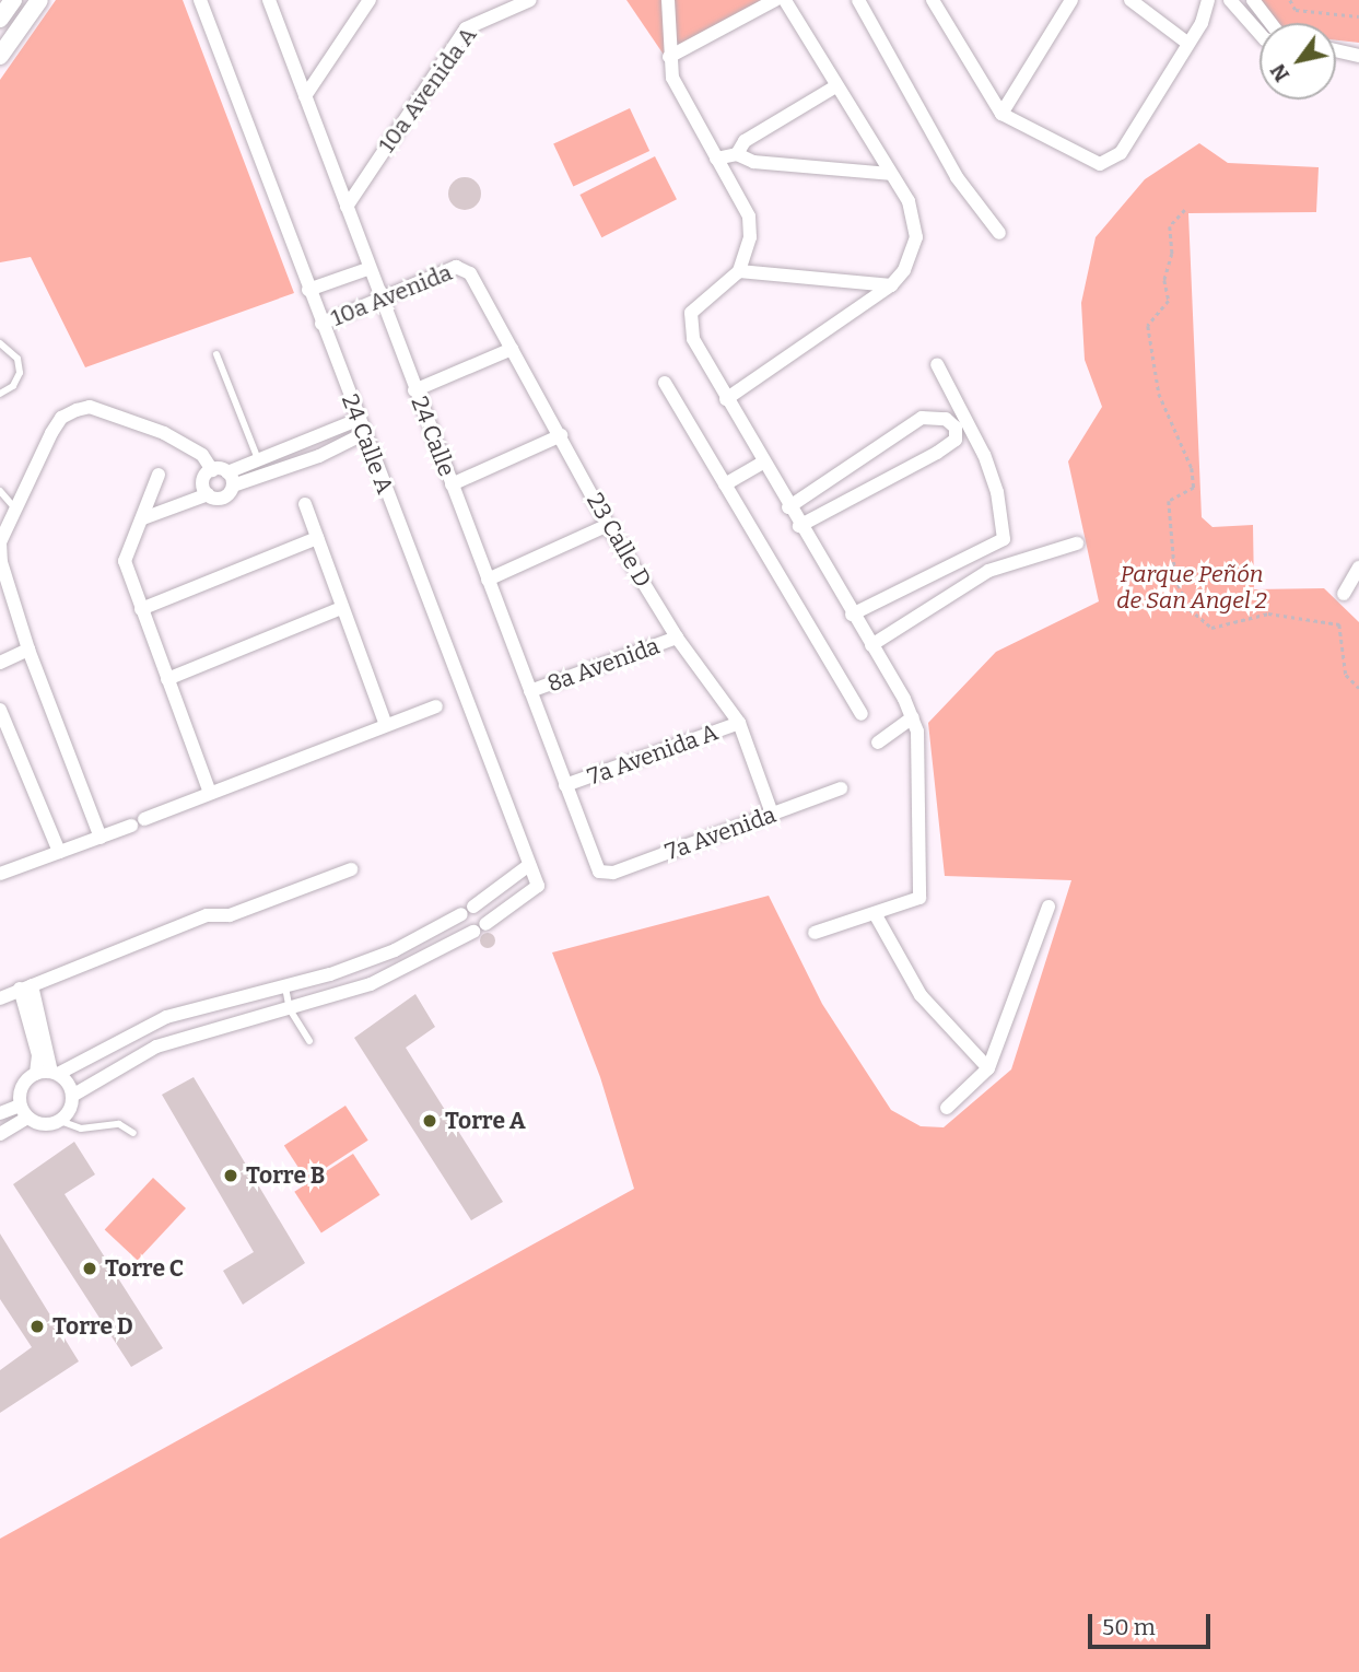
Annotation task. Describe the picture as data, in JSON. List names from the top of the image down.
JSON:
{
  "streets": {
    "street": [
      "10a Avenida A",
      "10a Avenida",
      "24 Calle",
      "24 Calle A",
      "23 Calle D",
      "8a Avenida",
      "7a Avenida A",
      "7a Avenida"
    ]
  },
  "crossings": [
    ["10a Avenida A", "24 Calle"],
    ["10a Avenida", "24 Calle"],
    ["10a Avenida", "24 Calle A"],
    ["10a Avenida", "23 Calle D"],
    ["24 Calle", "8a Avenida"],
    ["24 Calle", "7a Avenida A"],
    ["24 Calle", "7a Avenida"],
    ["23 Calle D", "8a Avenida"],
    ["23 Calle D", "7a Avenida A"],
    ["23 Calle D", "7a Avenida"]
  ],
  "parks": ["Parque Peñón de San Angel 2"],
  "places": [
    "Torre A",
    "Torre B",
    "Torre C",
    "Torre D"
  ],
  "scale_bar": "50 m",
  "north": "bottom left"
}
